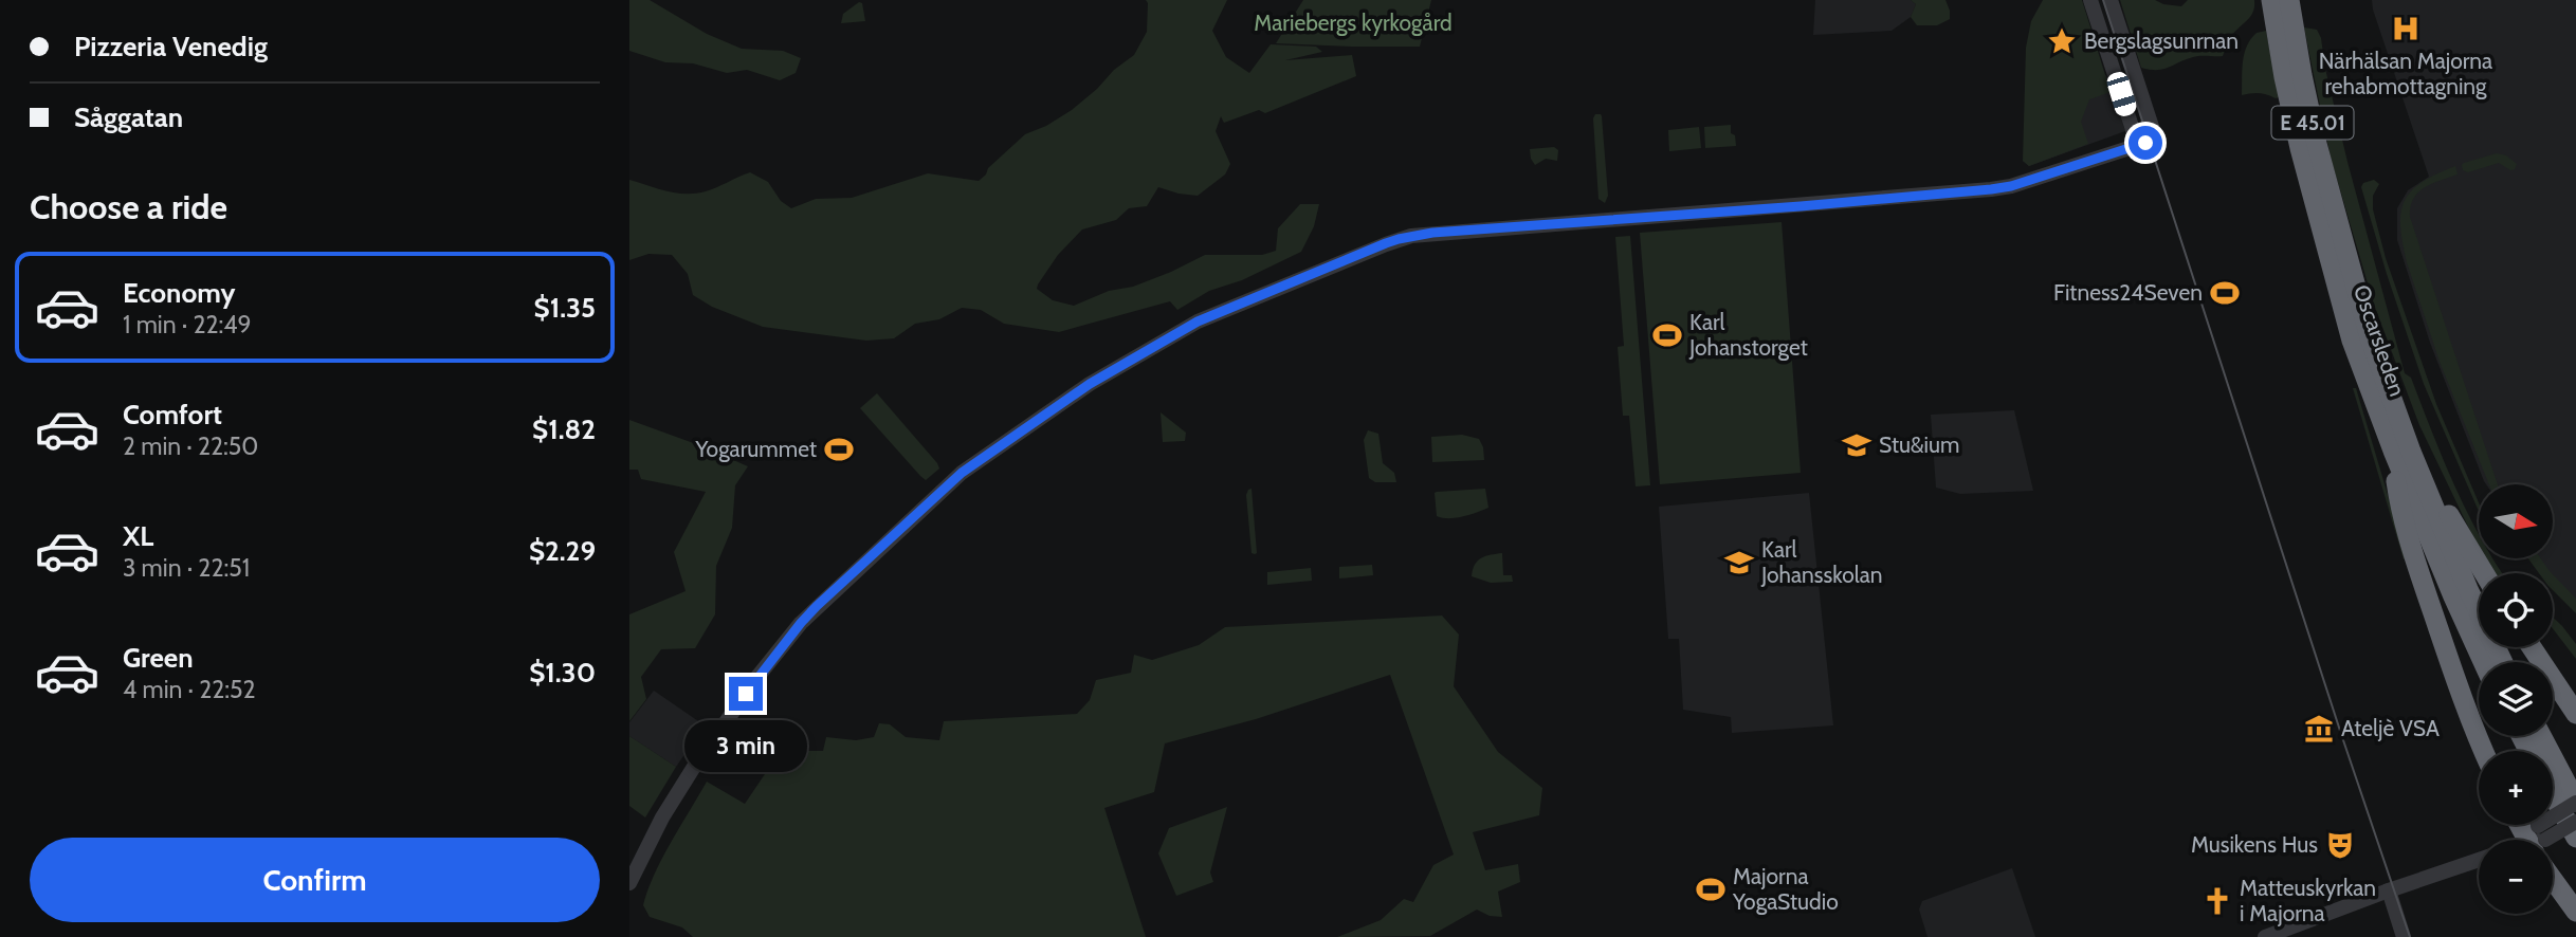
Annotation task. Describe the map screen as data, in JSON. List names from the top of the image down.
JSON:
{
  "streets": {
    "highway": ["E 45.01", "Oscarsleden"]
  },
  "parks": ["Mariebergs kyrkogård"],
  "places": {
    "hospital": ["Närhälsan Majorna rehabmottagning"],
    "place": ["Bergslagsunrnan"],
    "sports": [
      "Fitness24Seven",
      "Karl Johanstorget",
      "Yogarummet",
      "Majorna YogaStudio"
    ],
    "school or university": ["Stu&ium", "Karl Johansskolan"],
    "museum": ["Ateljè VSA"],
    "theatre": ["Musikens Hus"],
    "church": ["Matteuskyrkan i Majorna"]
  },
  "north": "right",
  "page": {
    "banner": ["Pizzeria Venedig", "Såggatan"],
    "heading": "Choose a ride",
    "list": [
      {
        "name": "Economy",
        "note": "1 min · 22:49",
        "value": "$1.35"
      },
      {
        "name": "Comfort",
        "note": "2 min · 22:50",
        "value": "$1.82"
      },
      {
        "name": "XL",
        "note": "3 min · 22:51",
        "value": "$2.29"
      },
      {
        "name": "Green",
        "note": "4 min · 22:52",
        "value": "$1.30"
      }
    ],
    "map_buttons": ["+", "−"],
    "bubble": "3 min",
    "buttons": "Confirm"
  }
}
